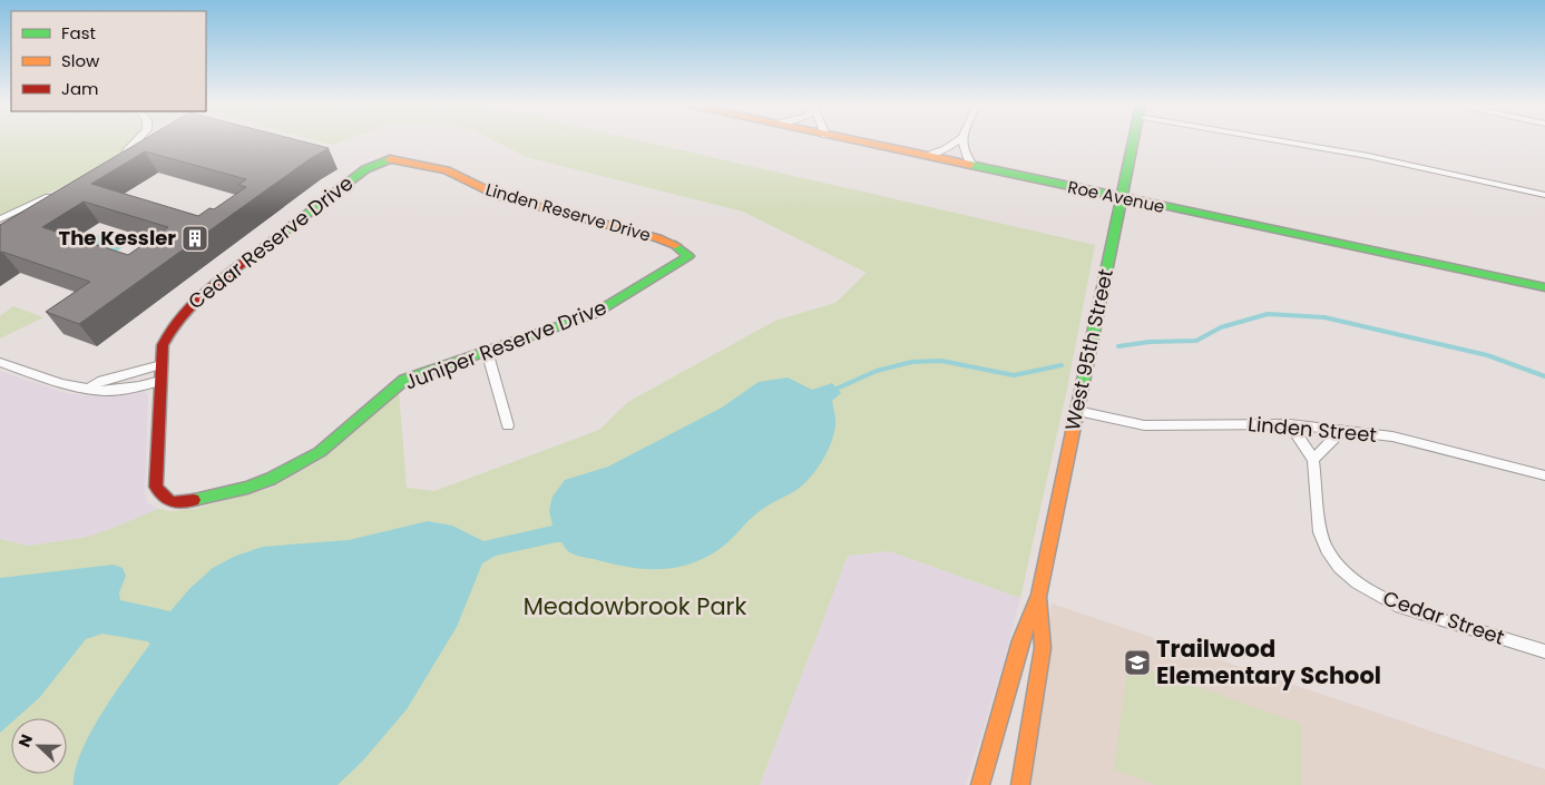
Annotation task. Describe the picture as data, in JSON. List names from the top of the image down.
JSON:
{
  "streets": {
    "main road": [
      "Roe Avenue",
      "Linden Reserve Drive",
      "Cedar Reserve Drive",
      "Juniper Reserve Drive",
      "West 95th Street"
    ],
    "street": ["Linden Street", "Cedar Street"]
  },
  "crossings": [
    ["Roe Avenue", "West 95th Street"],
    ["Linden Reserve Drive", "Cedar Reserve Drive"],
    ["Linden Reserve Drive", "Juniper Reserve Drive"],
    ["Cedar Reserve Drive", "Juniper Reserve Drive"],
    ["West 95th Street", "Linden Street"],
    ["Linden Street", "Cedar Street"]
  ],
  "parks": ["Meadowbrook Park"],
  "places": {
    "building": ["The Kessler"],
    "school or university": ["Trailwood Elementary School"]
  },
  "legend": ["Fast", "Slow", "Jam"],
  "north": "left"
}
